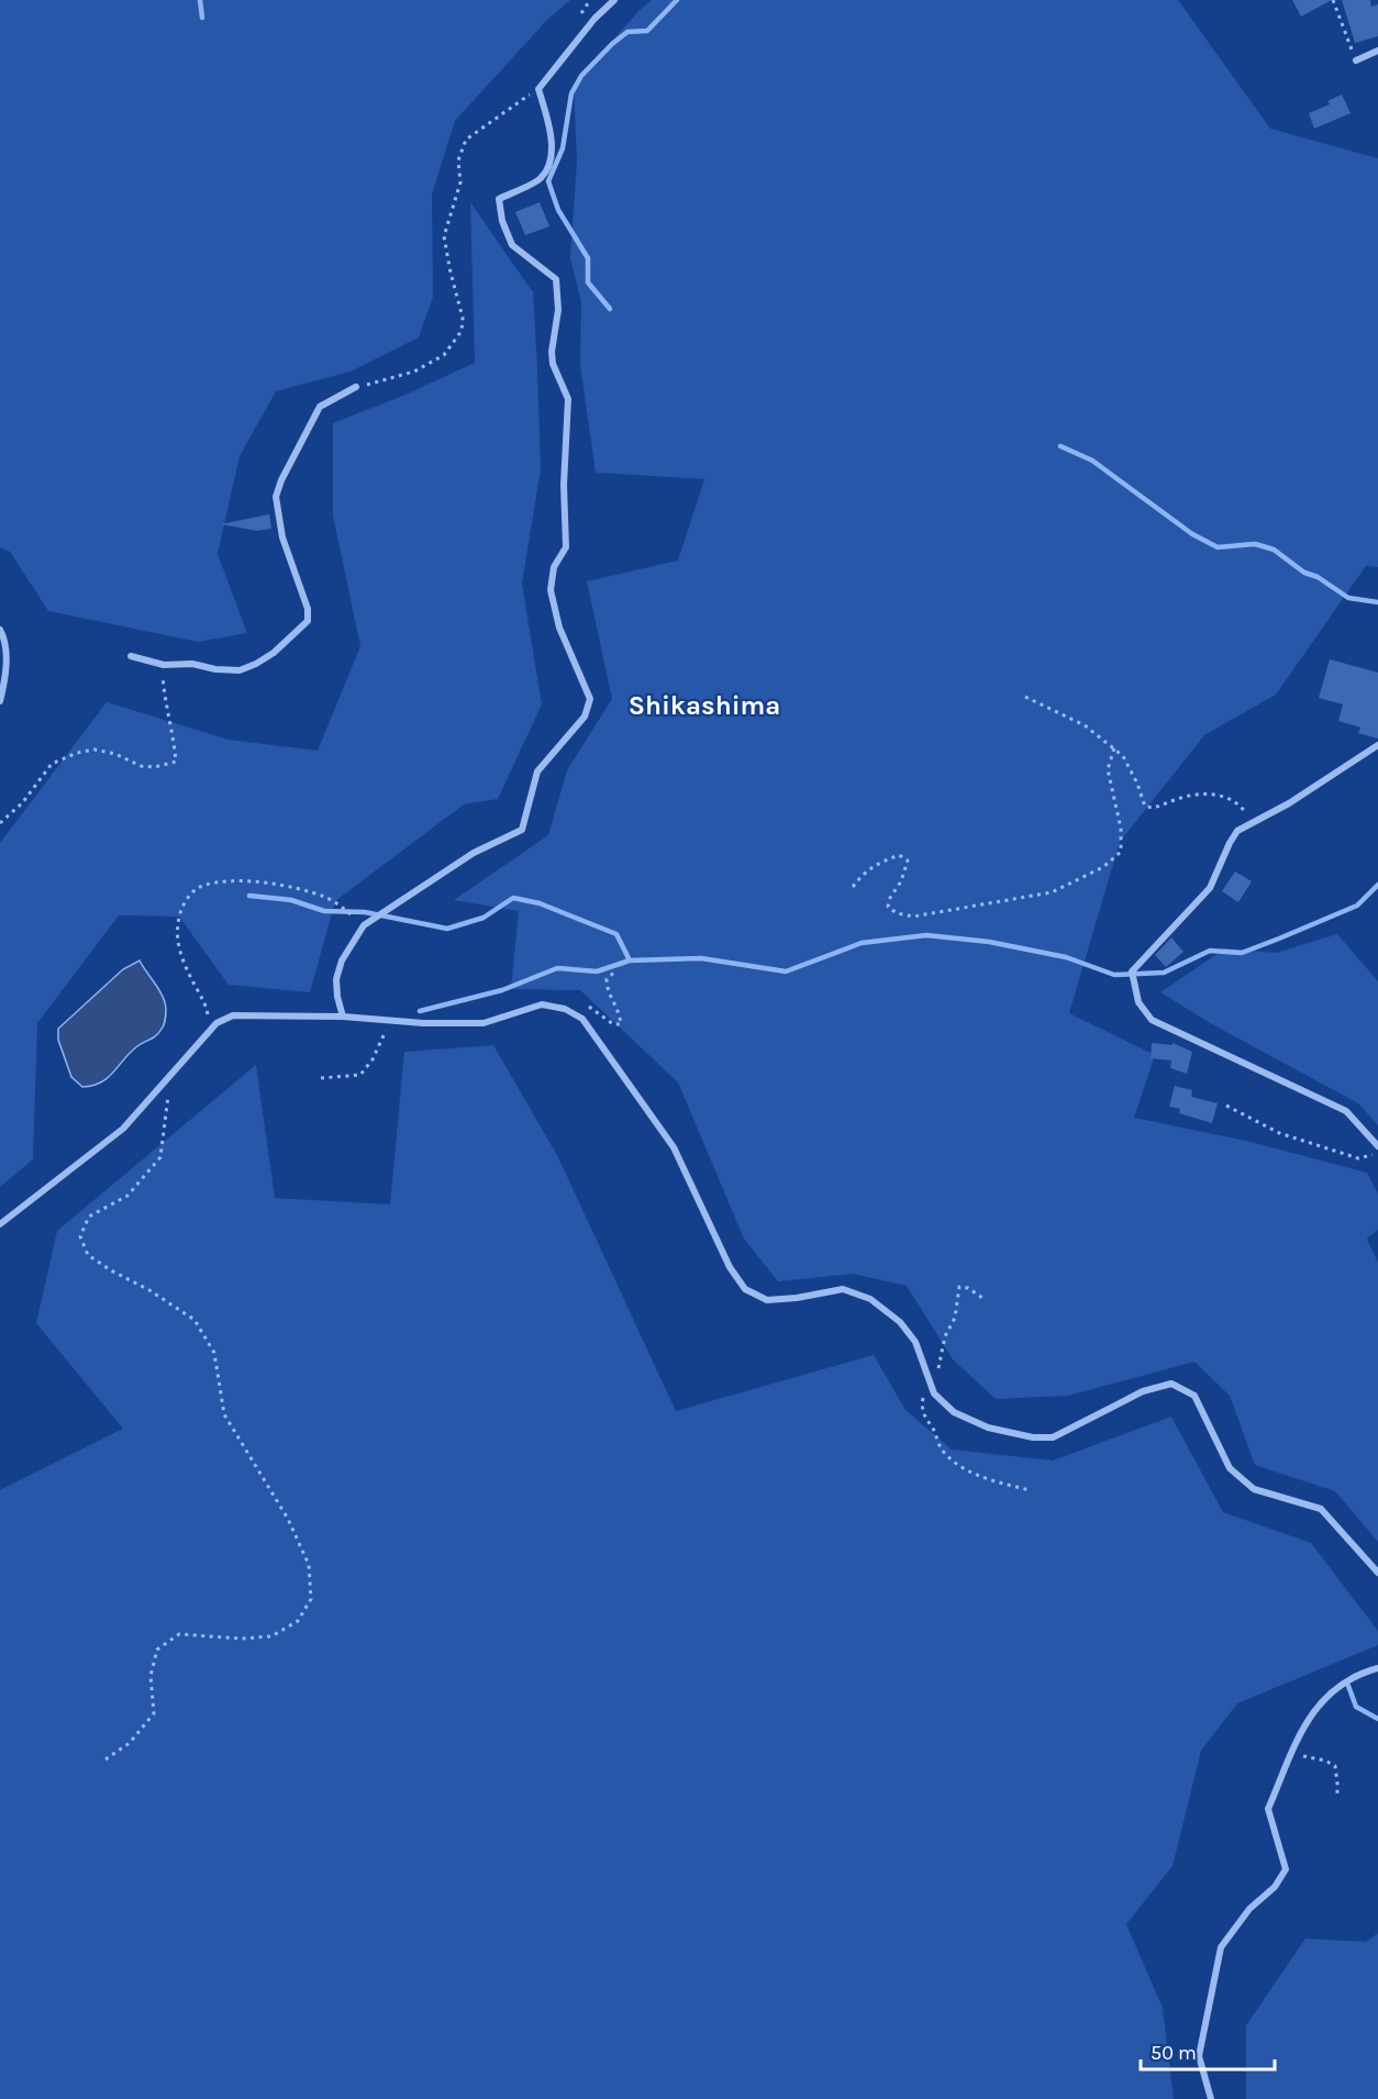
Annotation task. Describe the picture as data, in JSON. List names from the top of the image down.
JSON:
{
  "districts": ["Shikashima"],
  "scale_bar": "50 m"
}
